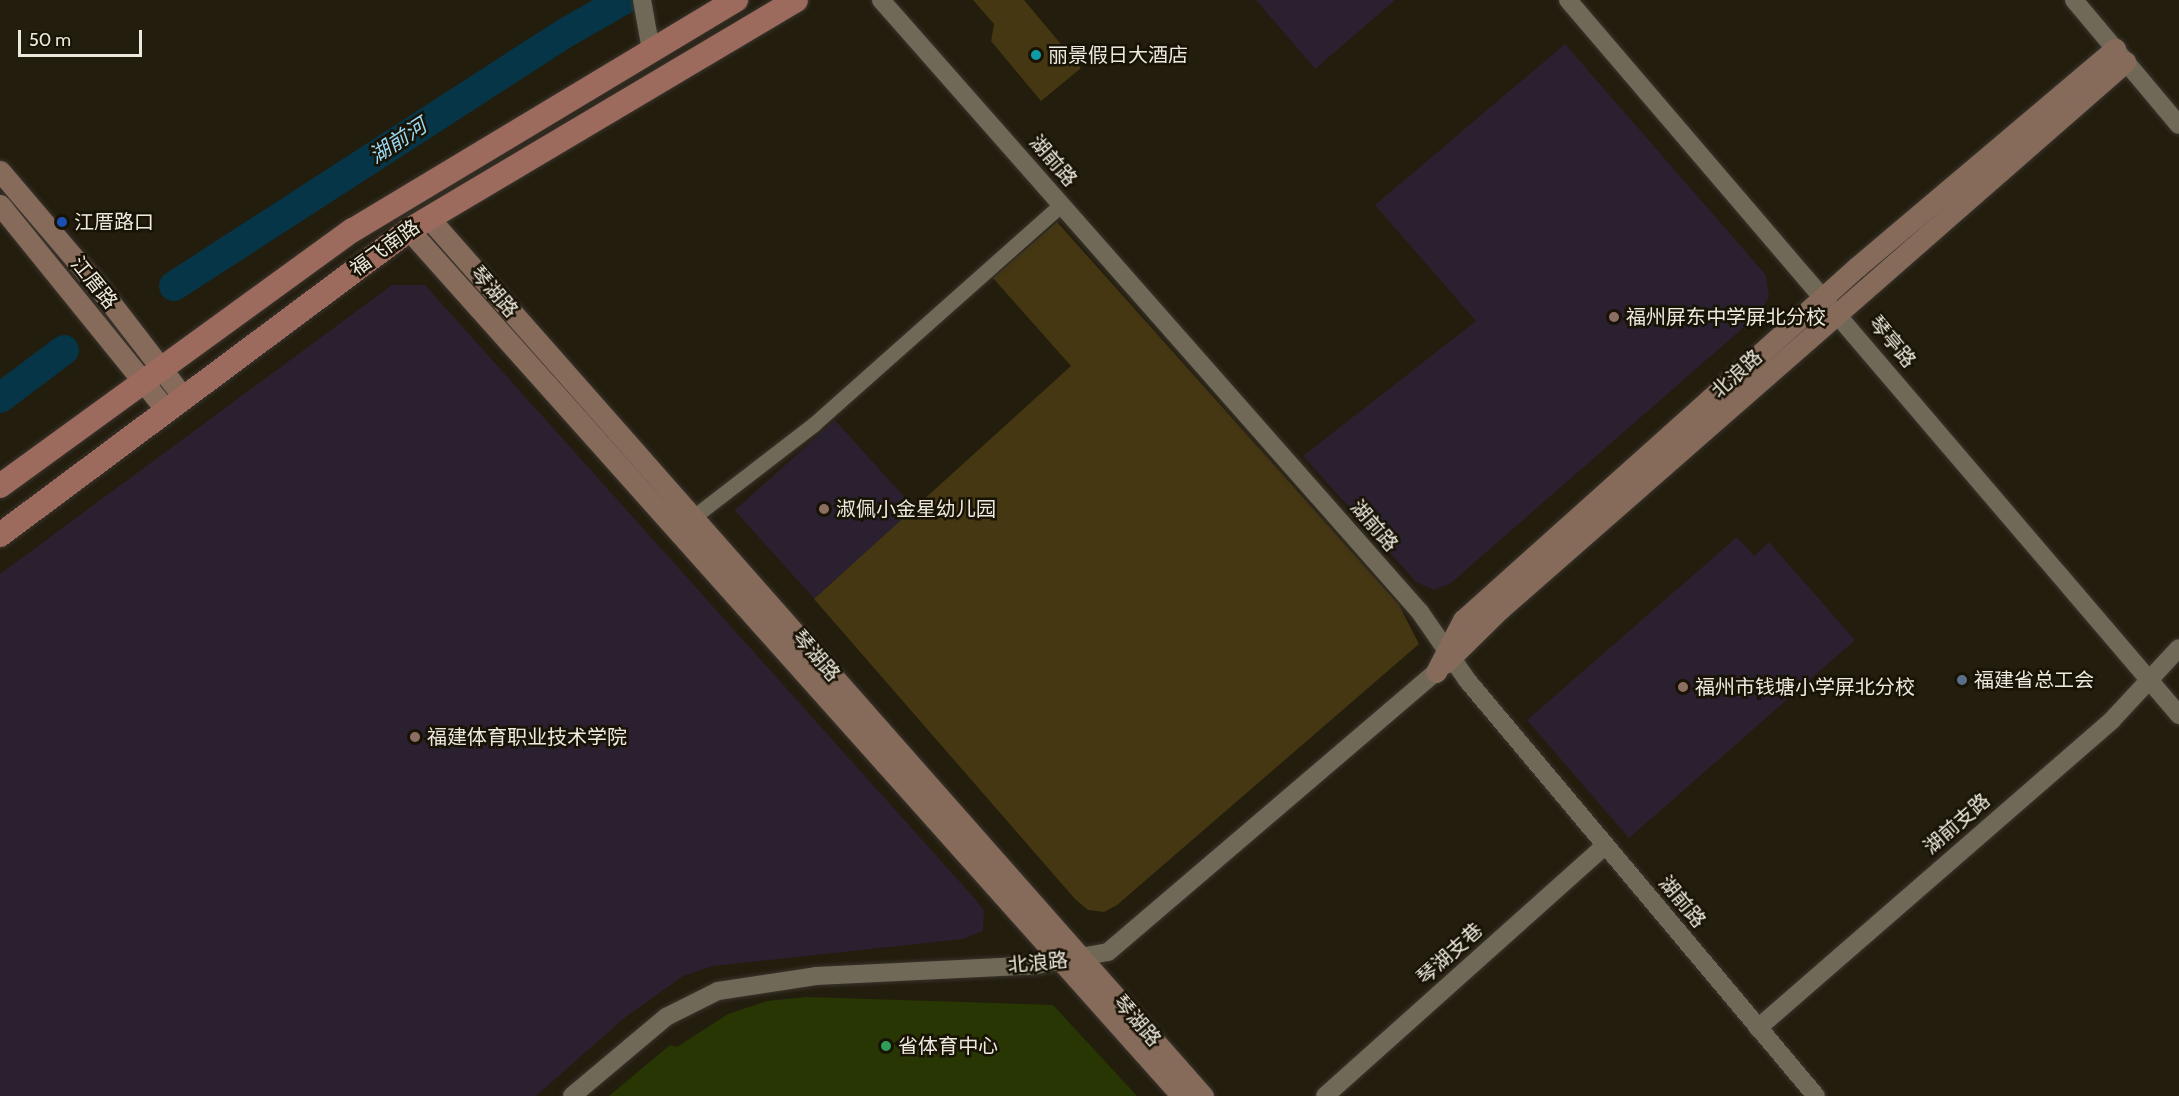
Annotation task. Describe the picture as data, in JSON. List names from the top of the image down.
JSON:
{
  "streets": {
    "main road": [
      "福飞南路",
      "江厝路",
      "琴湖路",
      "北浪路"
    ],
    "street": [
      "湖前路",
      "琴亭路",
      "湖前支路",
      "琴湖支巷"
    ]
  },
  "crossings": [
    ["湖前路", "北浪路"],
    ["湖前路", "湖前支路"],
    ["湖前路", "琴湖支巷"],
    ["福飞南路", "江厝路"],
    ["福飞南路", "琴湖路"],
    ["琴湖路", "北浪路"],
    ["琴亭路", "北浪路"],
    ["琴亭路", "湖前支路"]
  ],
  "water": ["湖前河"],
  "places": [
    "丽景假日大酒店",
    "江厝路口",
    "福州屏东中学屏北分校",
    "淑佩小金星幼儿园",
    "福建省总工会",
    "福州市钱塘小学屏北分校",
    "福建体育职业技术学院",
    "省体育中心"
  ],
  "scale_bar": "50 m"
}
